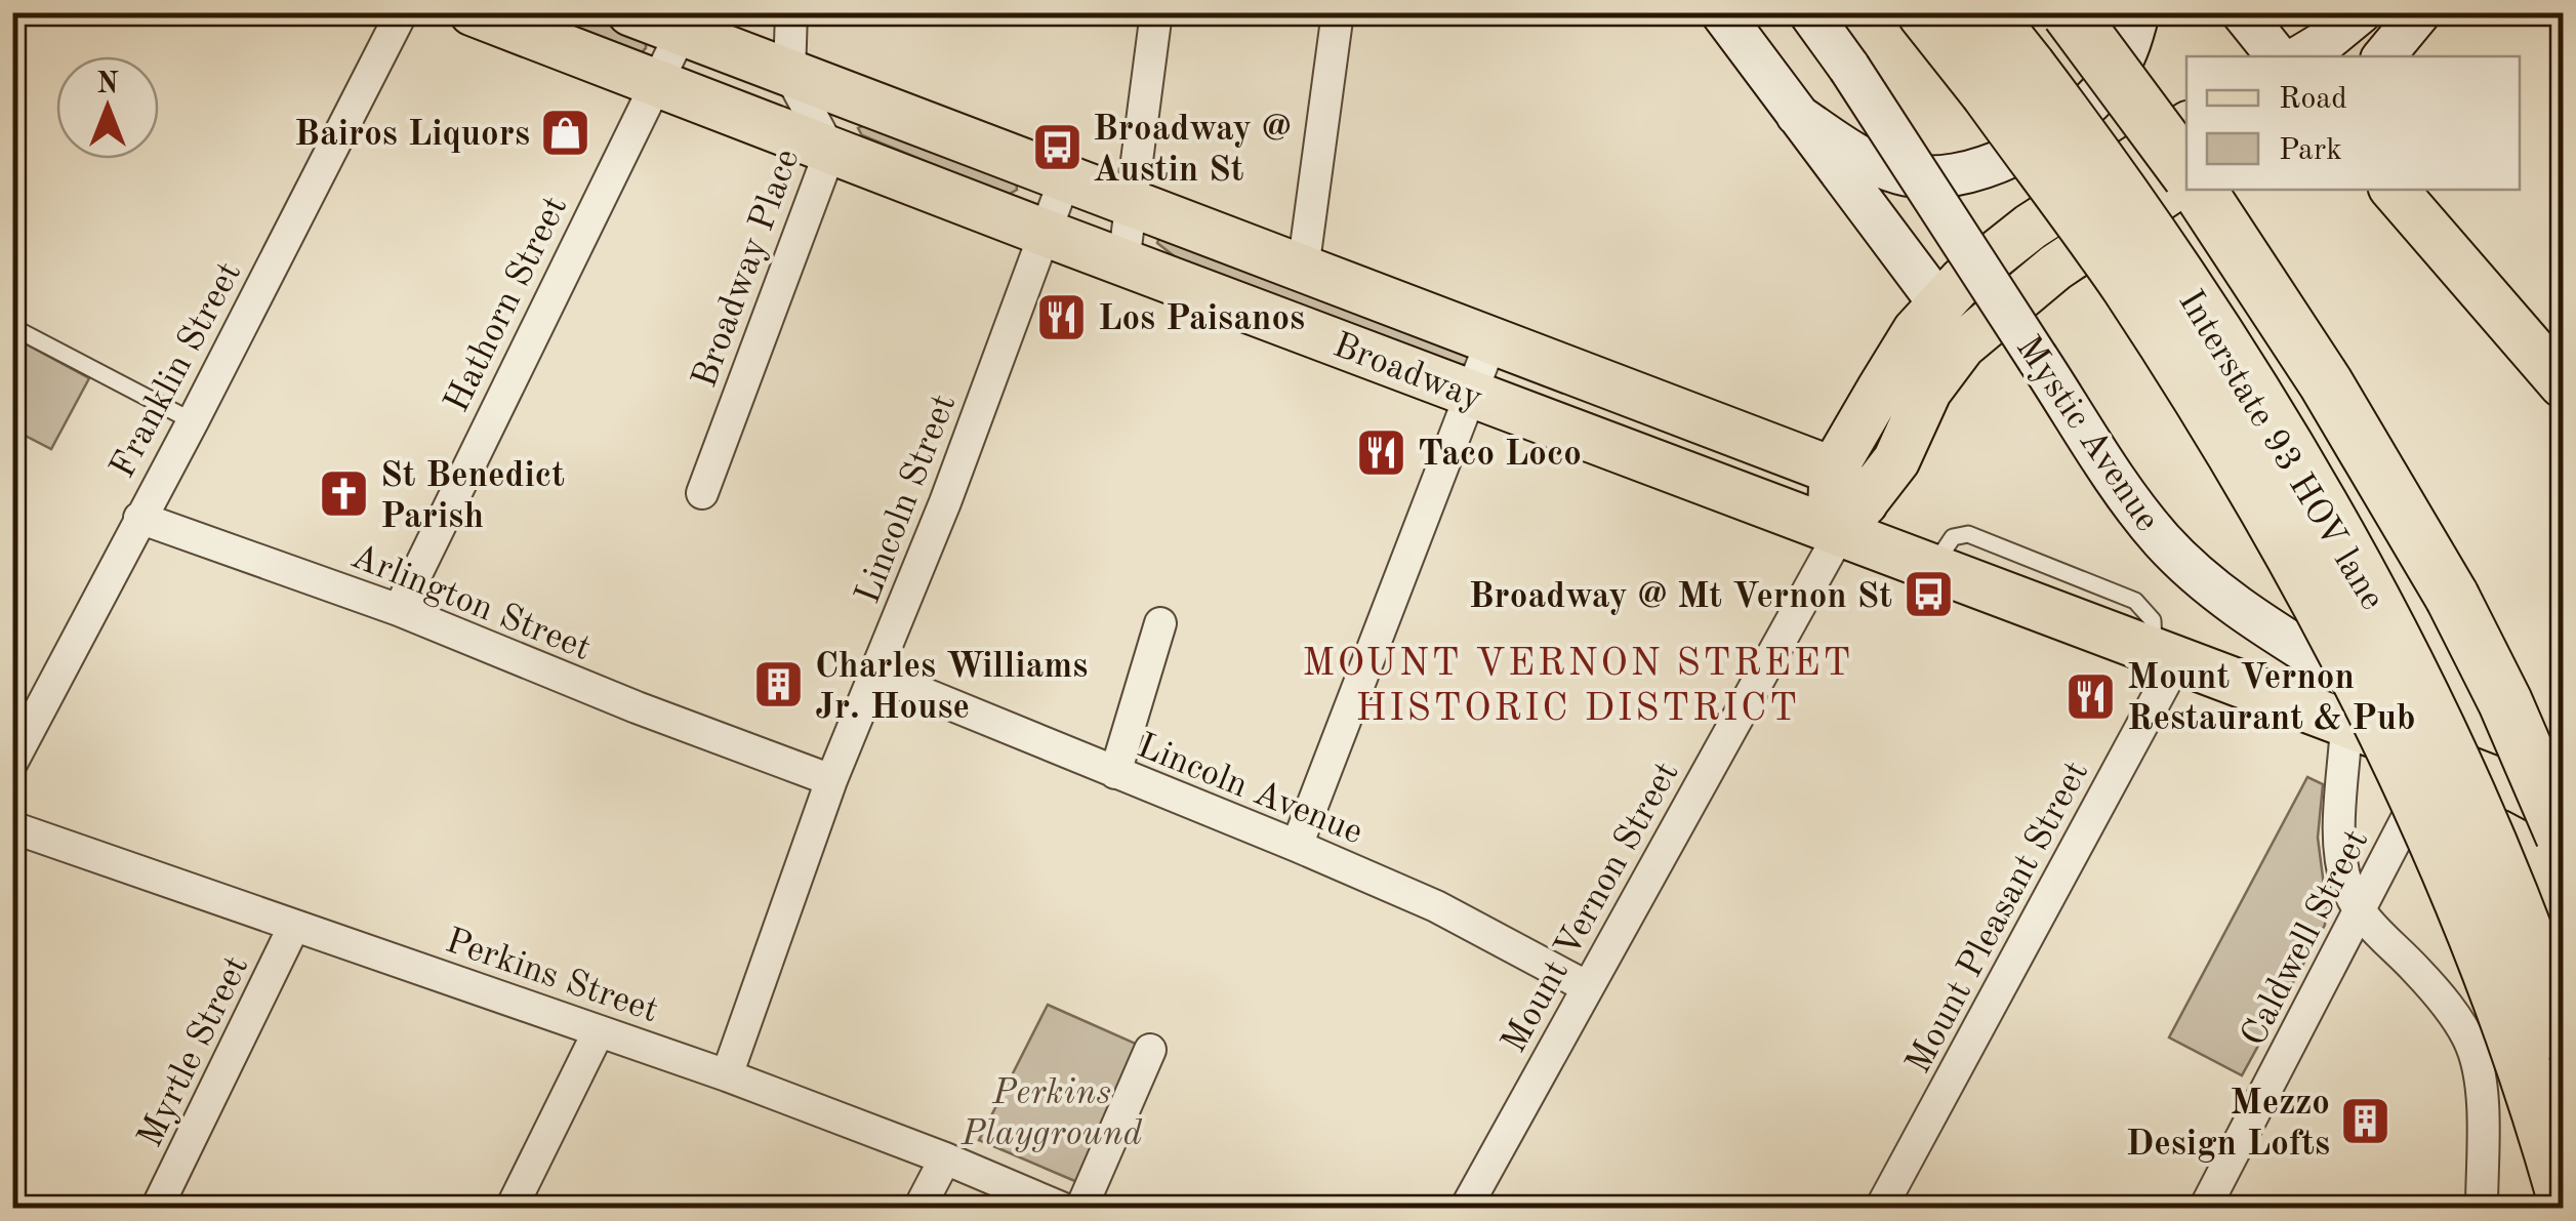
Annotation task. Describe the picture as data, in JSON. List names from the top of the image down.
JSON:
{
  "streets": {
    "highway": ["Interstate 93 HOV lane"],
    "main road": ["Broadway", "Mystic Avenue"],
    "street": [
      "Broadway Place",
      "Hathorn Street",
      "Franklin Street",
      "Lincoln Street",
      "Arlington Street",
      "Lincoln Avenue",
      "Mount Vernon Street",
      "Mount Pleasant Street",
      "Caldwell Street",
      "Perkins Street",
      "Myrtle Street"
    ]
  },
  "crossings": [
    ["Broadway Place", "Broadway"],
    ["Hathorn Street", "Broadway"],
    ["Hathorn Street", "Arlington Street"],
    ["Franklin Street", "Arlington Street"],
    ["Broadway", "Mystic Avenue"],
    ["Broadway", "Lincoln Street"],
    ["Broadway", "Mount Vernon Street"],
    ["Broadway", "Mount Pleasant Street"],
    ["Broadway", "Caldwell Street"],
    ["Lincoln Street", "Arlington Street"],
    ["Lincoln Street", "Lincoln Avenue"],
    ["Lincoln Street", "Perkins Street"],
    ["Lincoln Avenue", "Mount Vernon Street"],
    ["Perkins Street", "Myrtle Street"]
  ],
  "districts": ["MOUNT VERNON STREET HISTORIC DISTRICT"],
  "parks": ["Perkins Playground"],
  "places": {
    "shop": ["Bairos Liquors"],
    "bus stop": ["Broadway @ Austin St", "Broadway @ Mt Vernon St"],
    "restaurant": ["Los Paisanos", "Taco Loco", "Mount Vernon Restaurant & Pub"],
    "church": ["St Benedict Parish"],
    "building": ["Charles Williams Jr. House", "Mezzo Design Lofts"]
  },
  "legend": ["Road", "Park"],
  "north": "top"
}
